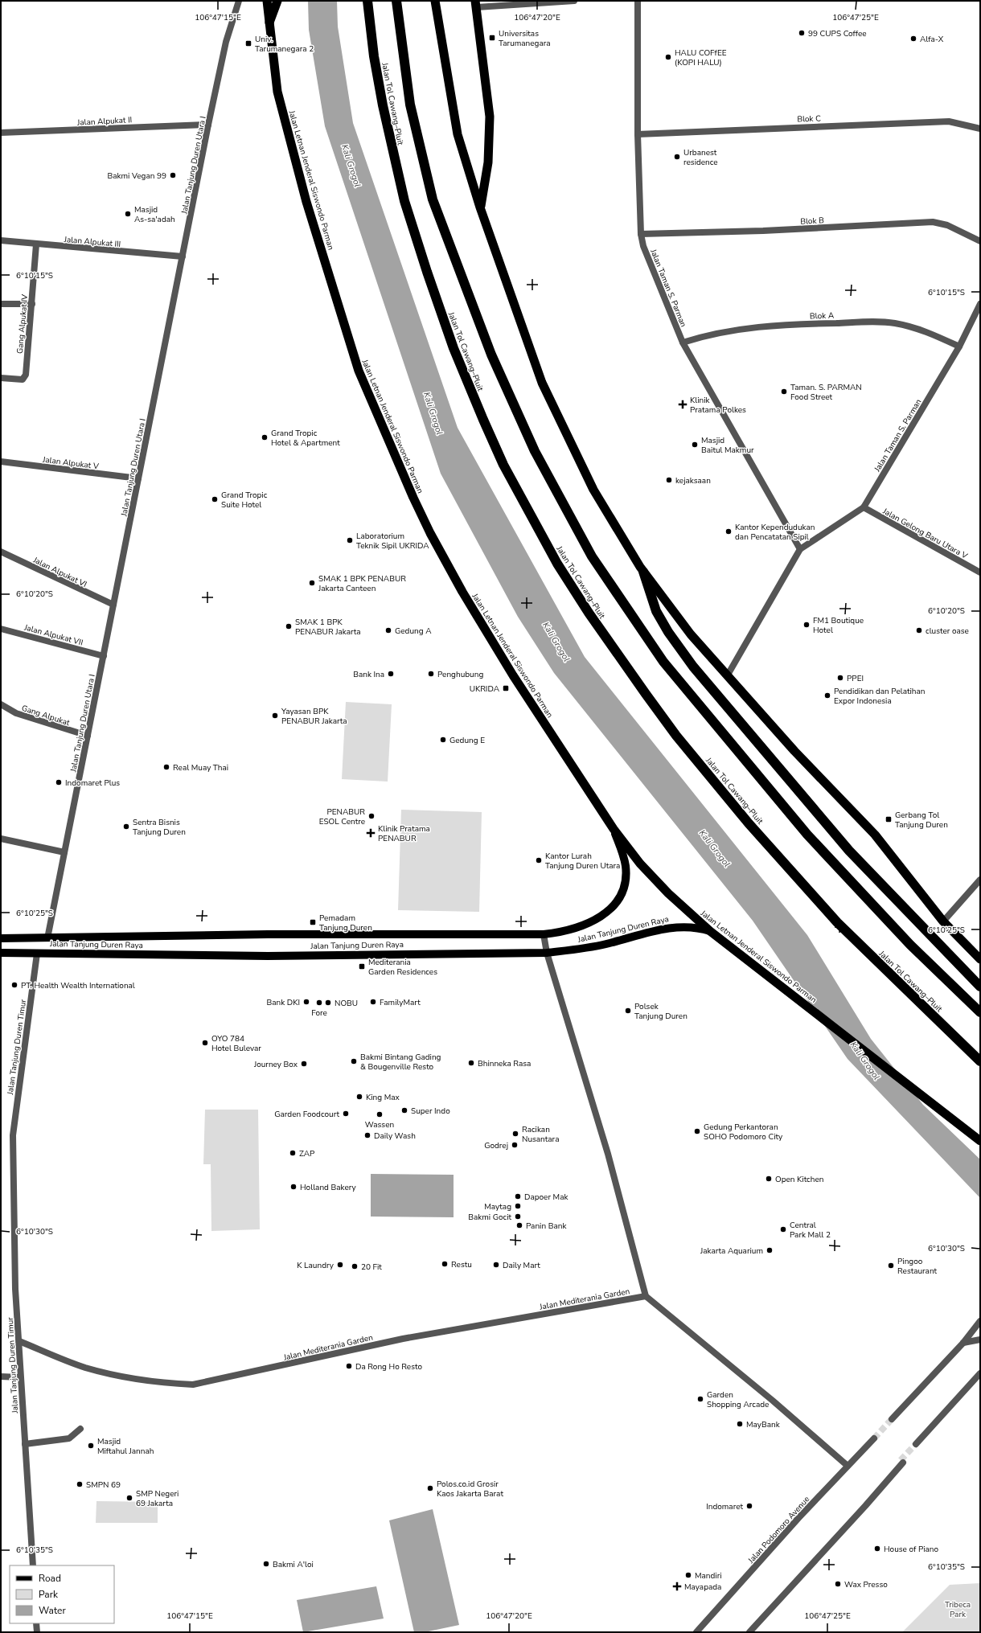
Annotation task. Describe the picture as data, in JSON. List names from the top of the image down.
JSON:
{
  "streets": {
    "highway": ["Jalan Tol Cawang–Pluit", "Jalan Letnan Jenderal Siswondo Parman"],
    "main road": ["Jalan Tanjung Duren Raya"],
    "street": [
      "Blok C",
      "Jalan Alpukat II",
      "Jalan Tanjung Duren Utara I",
      "Blok B",
      "Jalan Alpukat III",
      "Jalan Taman S. Parman",
      "Blok A",
      "Gang Alpukat IV",
      "Jalan Alpukat V",
      "Jalan Gelong Baru Utara V",
      "Jalan Alpukat VI",
      "Jalan Alpukat VII",
      "Gang Alpukat",
      "Jalan Tanjung Duren Timur",
      "Jalan Mediterania Garden",
      "Jalan Podomoro Avenue"
    ]
  },
  "crossings": [
    ["Blok C", "Jalan Taman S. Parman"],
    ["Jalan Alpukat II", "Jalan Tanjung Duren Utara I"],
    ["Jalan Tanjung Duren Utara I", "Jalan Alpukat III"],
    ["Jalan Tanjung Duren Utara I", "Jalan Alpukat V"],
    ["Jalan Tanjung Duren Utara I", "Jalan Alpukat VI"],
    ["Jalan Tanjung Duren Utara I", "Jalan Alpukat VII"],
    ["Jalan Tanjung Duren Utara I", "Gang Alpukat"],
    ["Jalan Tanjung Duren Utara I", "Jalan Tanjung Duren Raya"],
    ["Jalan Letnan Jenderal Siswondo Parman", "Jalan Tanjung Duren Raya"],
    ["Blok B", "Jalan Taman S. Parman"],
    ["Jalan Alpukat III", "Gang Alpukat IV"],
    ["Jalan Taman S. Parman", "Blok A"],
    ["Jalan Taman S. Parman", "Jalan Gelong Baru Utara V"],
    ["Jalan Tanjung Duren Raya", "Jalan Tanjung Duren Timur"],
    ["Jalan Tanjung Duren Timur", "Jalan Mediterania Garden"]
  ],
  "water": ["Kali Grogol"],
  "parks": ["Tribeca Park"],
  "places": {
    "other": [
      "99 CUPS Coffee",
      "Alfa-X",
      "HALU COFfEE (KOPI HALU)",
      "Urbanest residence",
      "Bakmi Vegan 99",
      "Masjid As-sa'adah",
      "Taman. S. PARMAN Food Street",
      "Grand Tropic Hotel & Apartment",
      "Masjid Baitul Makmur",
      "kejaksaan",
      "Grand Tropic Suite Hotel",
      "Kantor Kependudukan dan Pencatatan Sipil",
      "Laboratorium Teknik Sipil UKRIDA",
      "SMAK 1 BPK PENABUR Jakarta Canteen",
      "FM1 Boutique Hotel",
      "SMAK 1 BPK PENABUR Jakarta",
      "Gedung A",
      "cluster oase",
      "Bank Ina",
      "Penghubung",
      "PPEI",
      "Pendidikan dan Pelatihan Expor Indonesia",
      "Yayasan BPK PENABUR Jakarta",
      "Gedung E",
      "Real Muay Thai",
      "Indomaret Plus",
      "PENABUR ESOL Centre",
      "Sentra Bisnis Tanjung Duren",
      "Kantor Lurah Tanjung Duren Utara",
      "PT. Health Wealth International",
      "Bank DKI",
      "FamilyMart",
      "Fore",
      "NOBU",
      "Polsek Tanjung Duren",
      "OYO 784 Hotel Bulevar",
      "Bakmi Bintang Gading & Bougenville Resto",
      "Bhinneka Rasa",
      "Journey Box",
      "King Max",
      "Super Indo",
      "Garden Foodcourt",
      "Wassen",
      "Gedung Perkantoran SOHO Podomoro City",
      "Racikan Nusantara",
      "Daily Wash",
      "Godrej",
      "ZAP",
      "Open Kitchen",
      "Holland Bakery",
      "Dapoer Mak",
      "Maytag",
      "Bakmi Gocit",
      "Panin Bank",
      "Central Park Mall 2",
      "Jakarta Aquarium",
      "Restu",
      "K Laundry",
      "Daily Mart",
      "Pingoo Restaurant",
      "20 Fit",
      "Da Rong Ho Resto",
      "Garden Shopping Arcade",
      "MayBank",
      "Masjid Miftahul Jannah",
      "SMPN 69",
      "Polos.co.id Grosir Kaos Jakarta Barat",
      "SMP Negeri 69 Jakarta",
      "Indomaret",
      "House of Piano",
      "Bakmi A'loi",
      "Mandiri",
      "Wax Presso"
    ],
    "transit": [
      "Universitas Tarumanegara",
      "Univ. Tarumanegara 2",
      "UKRIDA",
      "Gerbang Tol Tanjung Duren",
      "Pemadam Tanjung Duren",
      "Mediterania Garden Residences"
    ],
    "health": ["Klinik Pratama Polkes", "Klinik Pratama PENABUR", "Mayapada"]
  },
  "legend": ["Road", "Park", "Water"],
  "coordinates": [
    "106°47'15\"E",
    "106°47'20\"E",
    "106°47'25\"E",
    "6°10'15\"S",
    "6°10'20\"S",
    "6°10'25\"S",
    "6°10'30\"S",
    "6°10'35\"S"
  ]
}
